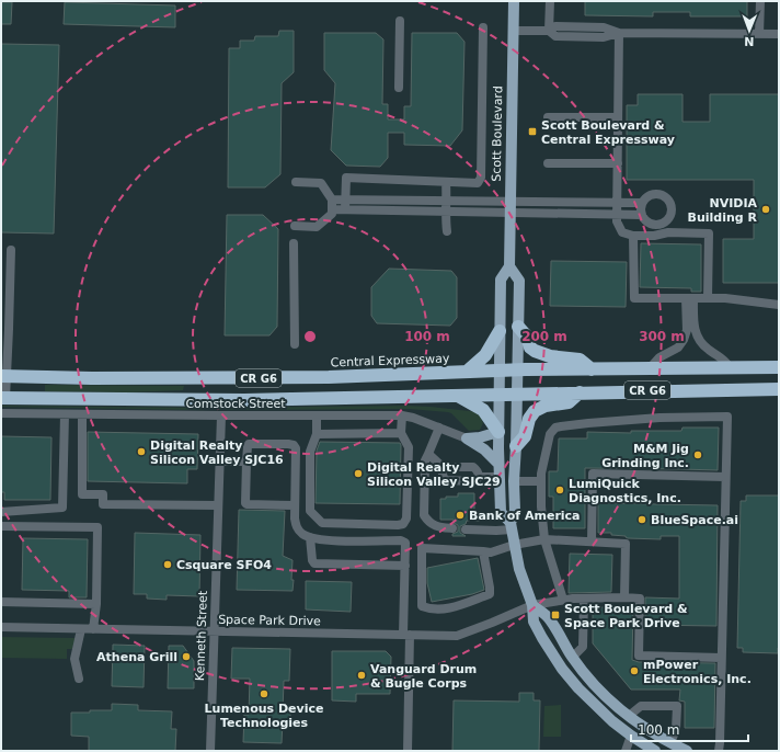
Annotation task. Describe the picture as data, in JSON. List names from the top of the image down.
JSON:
{
  "streets": {
    "highway": ["Central Expressway", "CR G6"],
    "main road": ["Scott Boulevard"],
    "street": ["Comstock Street", "Space Park Drive", "Kenneth Street"]
  },
  "crossings": [
    ["Scott Boulevard", "Central Expressway"],
    ["Scott Boulevard", "CR G6"],
    ["Scott Boulevard", "Space Park Drive"],
    ["Comstock Street", "Kenneth Street"],
    ["Space Park Drive", "Kenneth Street"]
  ],
  "places": {
    "transit": ["Scott Boulevard & Central Expressway", "Scott Boulevard & Space Park Drive"],
    "other": [
      "NVIDIA Building R",
      "Digital Realty Silicon Valley SJC16",
      "M&M Jig Grinding Inc.",
      "Digital Realty Silicon Valley SJC29",
      "LumiQuick Diagnostics, Inc.",
      "Bank of America",
      "BlueSpace.ai",
      "Csquare SFO4",
      "Athena Grill",
      "mPower Electronics, Inc.",
      "Vanguard Drum & Bugle Corps",
      "Lumenous Device Technologies"
    ]
  },
  "scale_bar": "100 m",
  "north": "bottom",
  "rings": ["100 m", "200 m", "300 m"]
}
